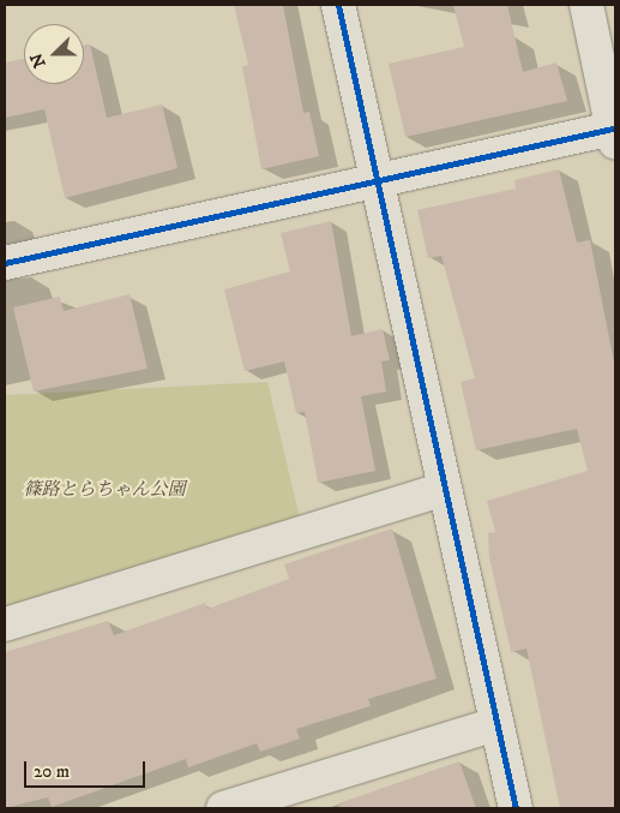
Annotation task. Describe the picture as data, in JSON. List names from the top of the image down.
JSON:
{
  "parks": ["篠路とらちゃん公園"],
  "scale_bar": "20 m",
  "north": "left"
}
